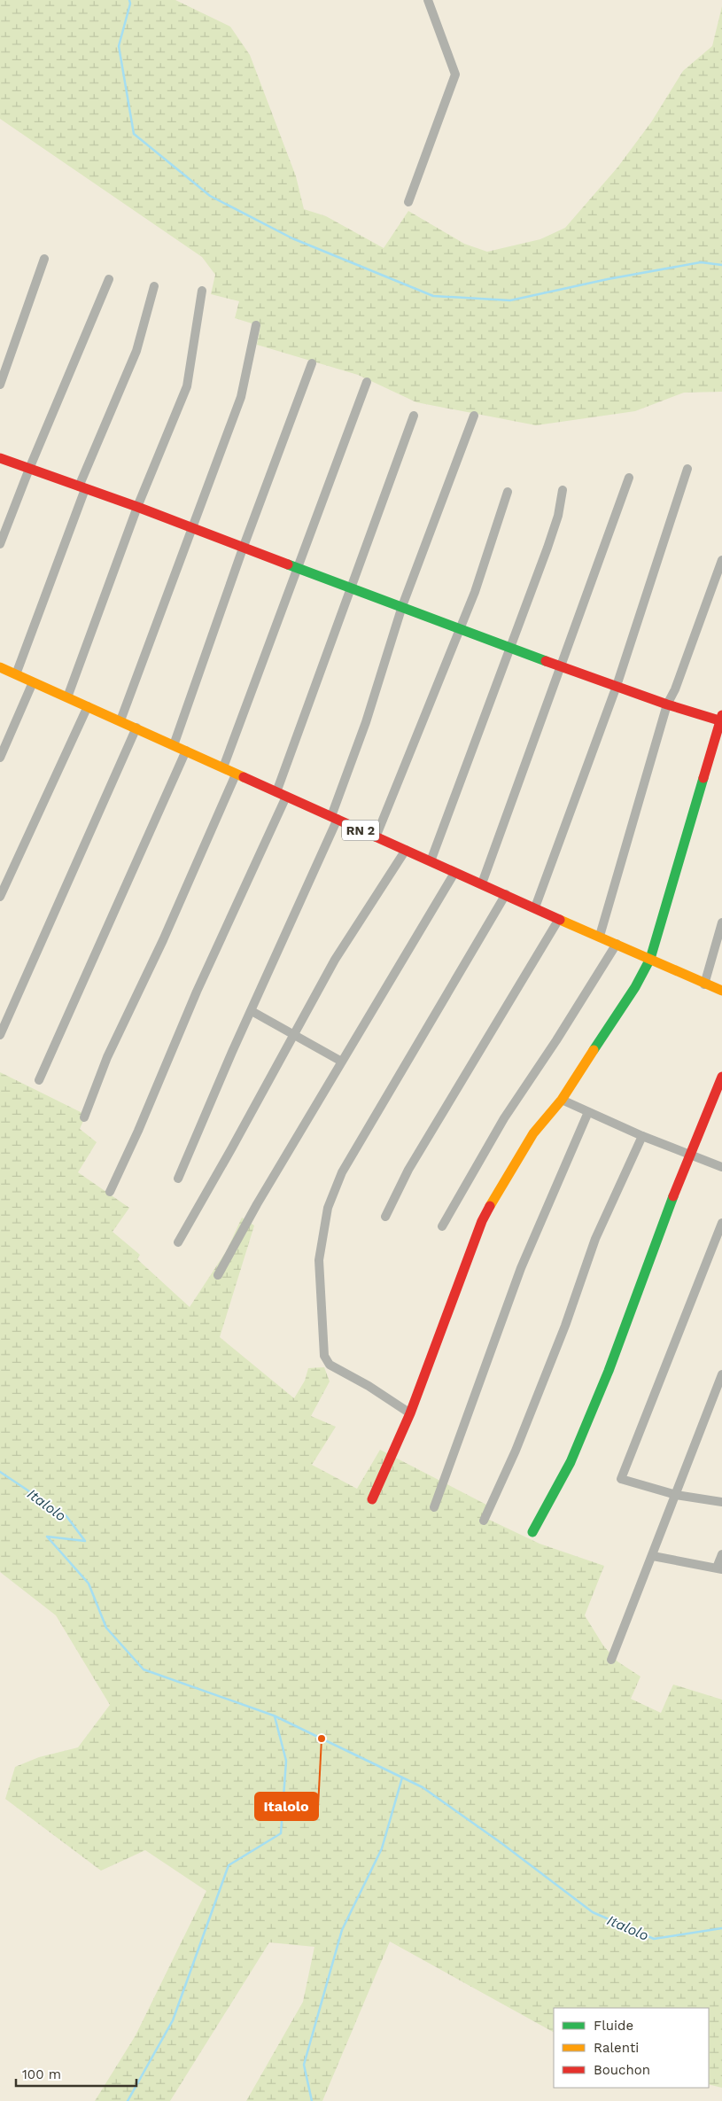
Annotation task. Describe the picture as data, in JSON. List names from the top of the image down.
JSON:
{
  "streets": {
    "main road": ["RN 2"]
  },
  "water": ["Italolo"],
  "places": ["Italolo"],
  "legend": ["Fluide", "Ralenti", "Bouchon"],
  "scale_bar": "100 m"
}
